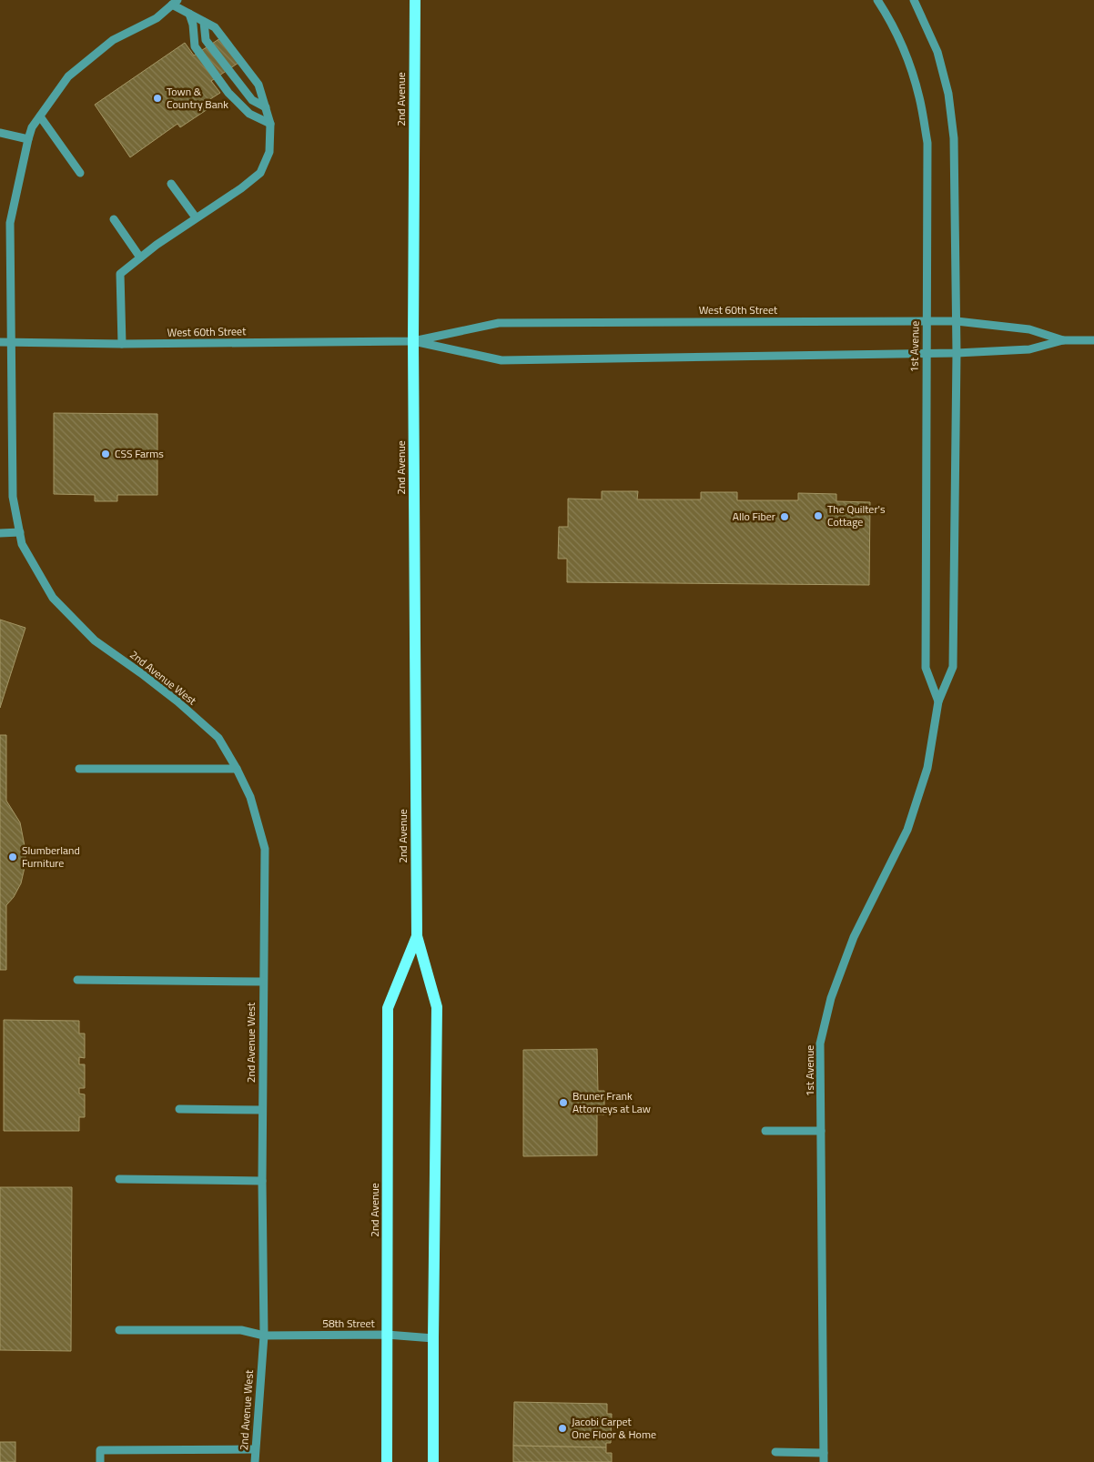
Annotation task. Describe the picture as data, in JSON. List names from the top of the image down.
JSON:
{
  "streets": {
    "main road": ["2nd Avenue"],
    "street": [
      "West 60th Street",
      "1st Avenue",
      "2nd Avenue West",
      "58th Street"
    ]
  },
  "crossings": [
    ["2nd Avenue", "West 60th Street"],
    ["2nd Avenue", "58th Street"],
    ["West 60th Street", "1st Avenue"],
    ["West 60th Street", "2nd Avenue West"],
    ["2nd Avenue West", "58th Street"]
  ],
  "places": [
    "Town & Country Bank",
    "CSS Farms",
    "The Quilter's Cottage",
    "Allo Fiber",
    "Slumberland Furniture",
    "Bruner Frank Attorneys at Law",
    "Jacobi Carpet One Floor & Home"
  ]
}
